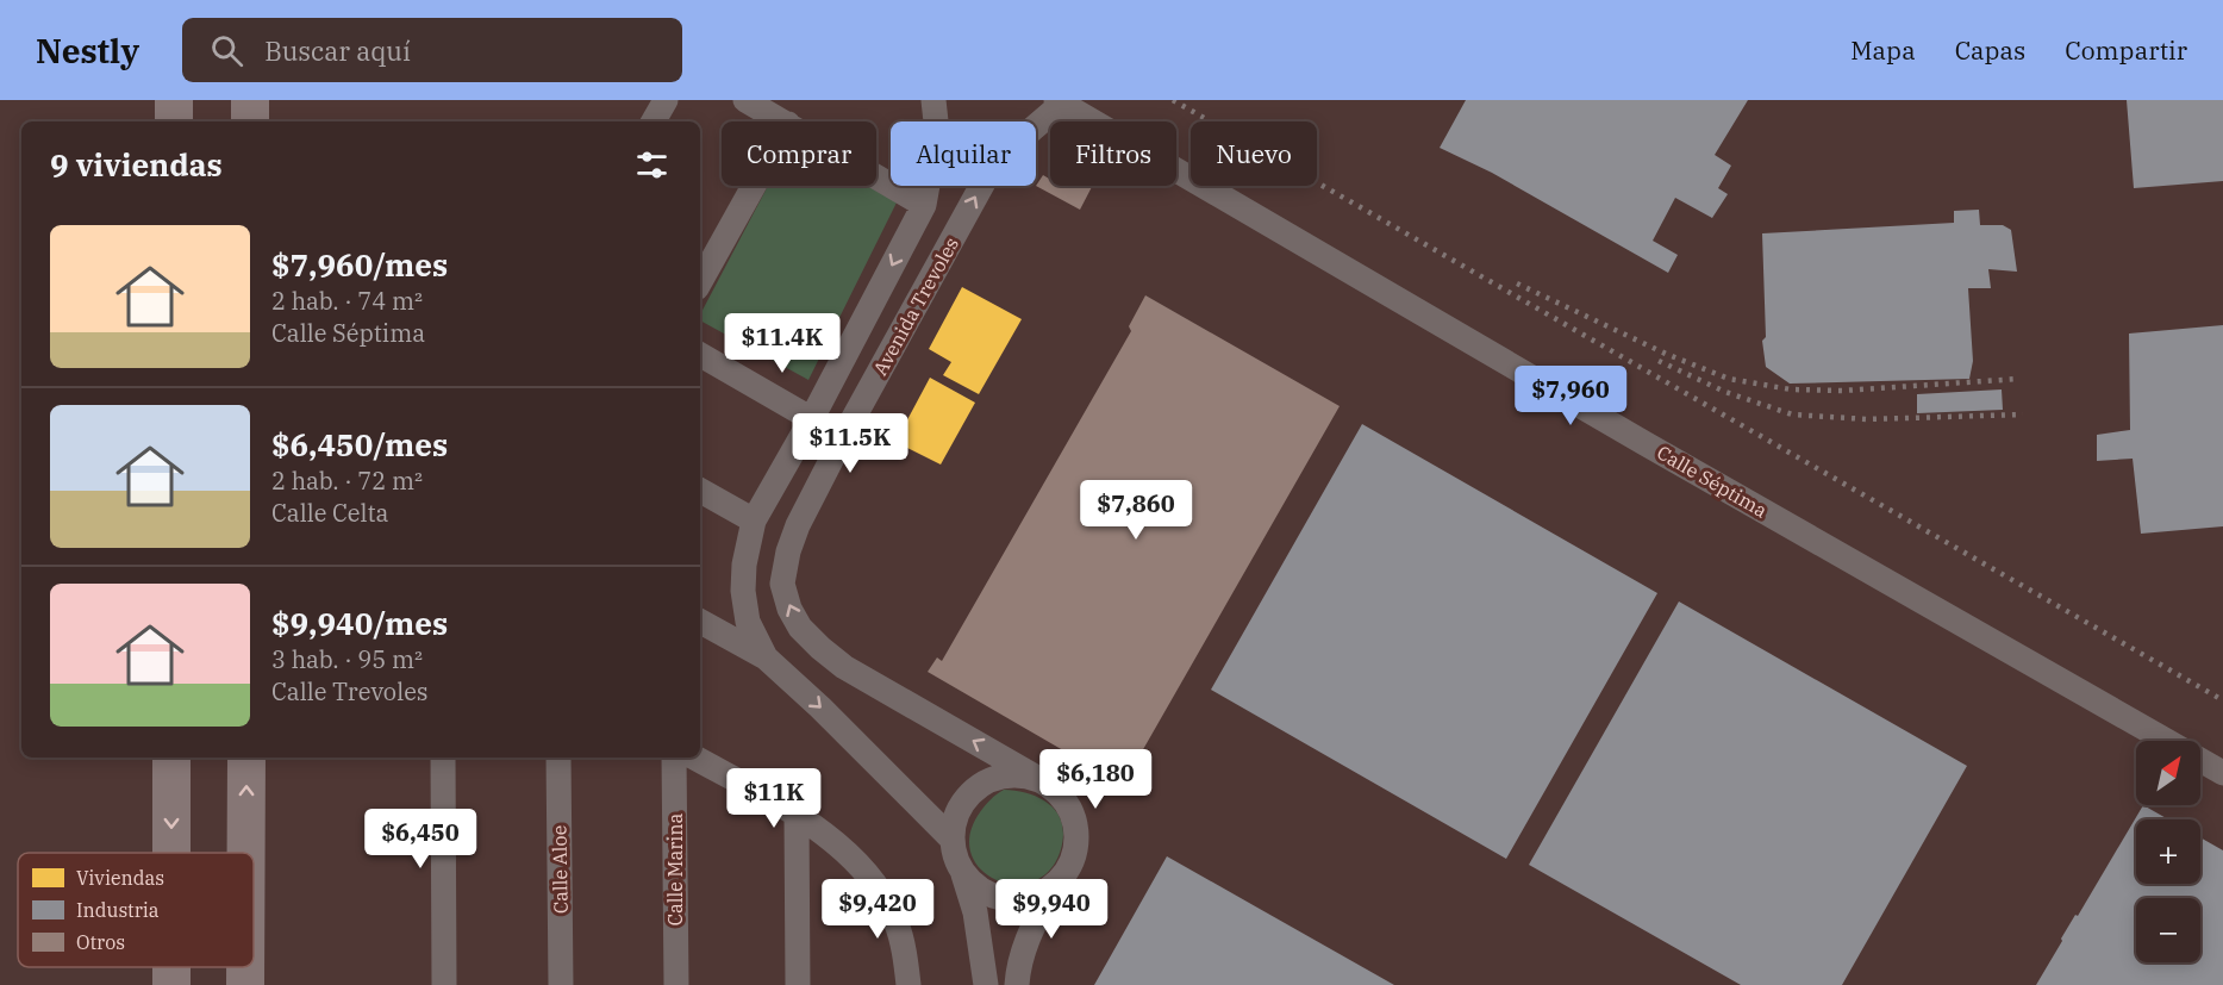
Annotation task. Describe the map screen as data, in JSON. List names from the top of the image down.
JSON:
{
  "streets": {
    "street": [
      "Avenida Trevoles",
      "Calle Séptima",
      "Calle Aloe",
      "Calle Marina"
    ]
  },
  "crossings": [
    ["Avenida Trevoles", "Calle Séptima"]
  ],
  "legend": ["Viviendas", "Industria", "Otros"],
  "north": "top right",
  "page": {
    "header": "Nestly",
    "search": "Buscar aquí",
    "nav": ["Mapa", "Capas", "Compartir"],
    "chip": [
      "Comprar",
      "Alquilar",
      "Filtros",
      "Nuevo"
    ],
    "heading": "9 viviendas",
    "list": [
      {
        "name": "$7,960/mes",
        "note": "2 hab. · 74 m² · Calle Séptima"
      },
      {
        "name": "$6,450/mes",
        "note": "2 hab. · 72 m² · Calle Celta"
      },
      {
        "name": "$9,940/mes",
        "note": "3 hab. · 95 m² · Calle Trevoles"
      }
    ],
    "price": [
      "$11.4K",
      "$7,960",
      "$11.5K",
      "$7,860",
      "$6,180",
      "$11K",
      "$6,450",
      "$9,420",
      "$9,940"
    ],
    "map_buttons": ["+", "−"]
  }
}
